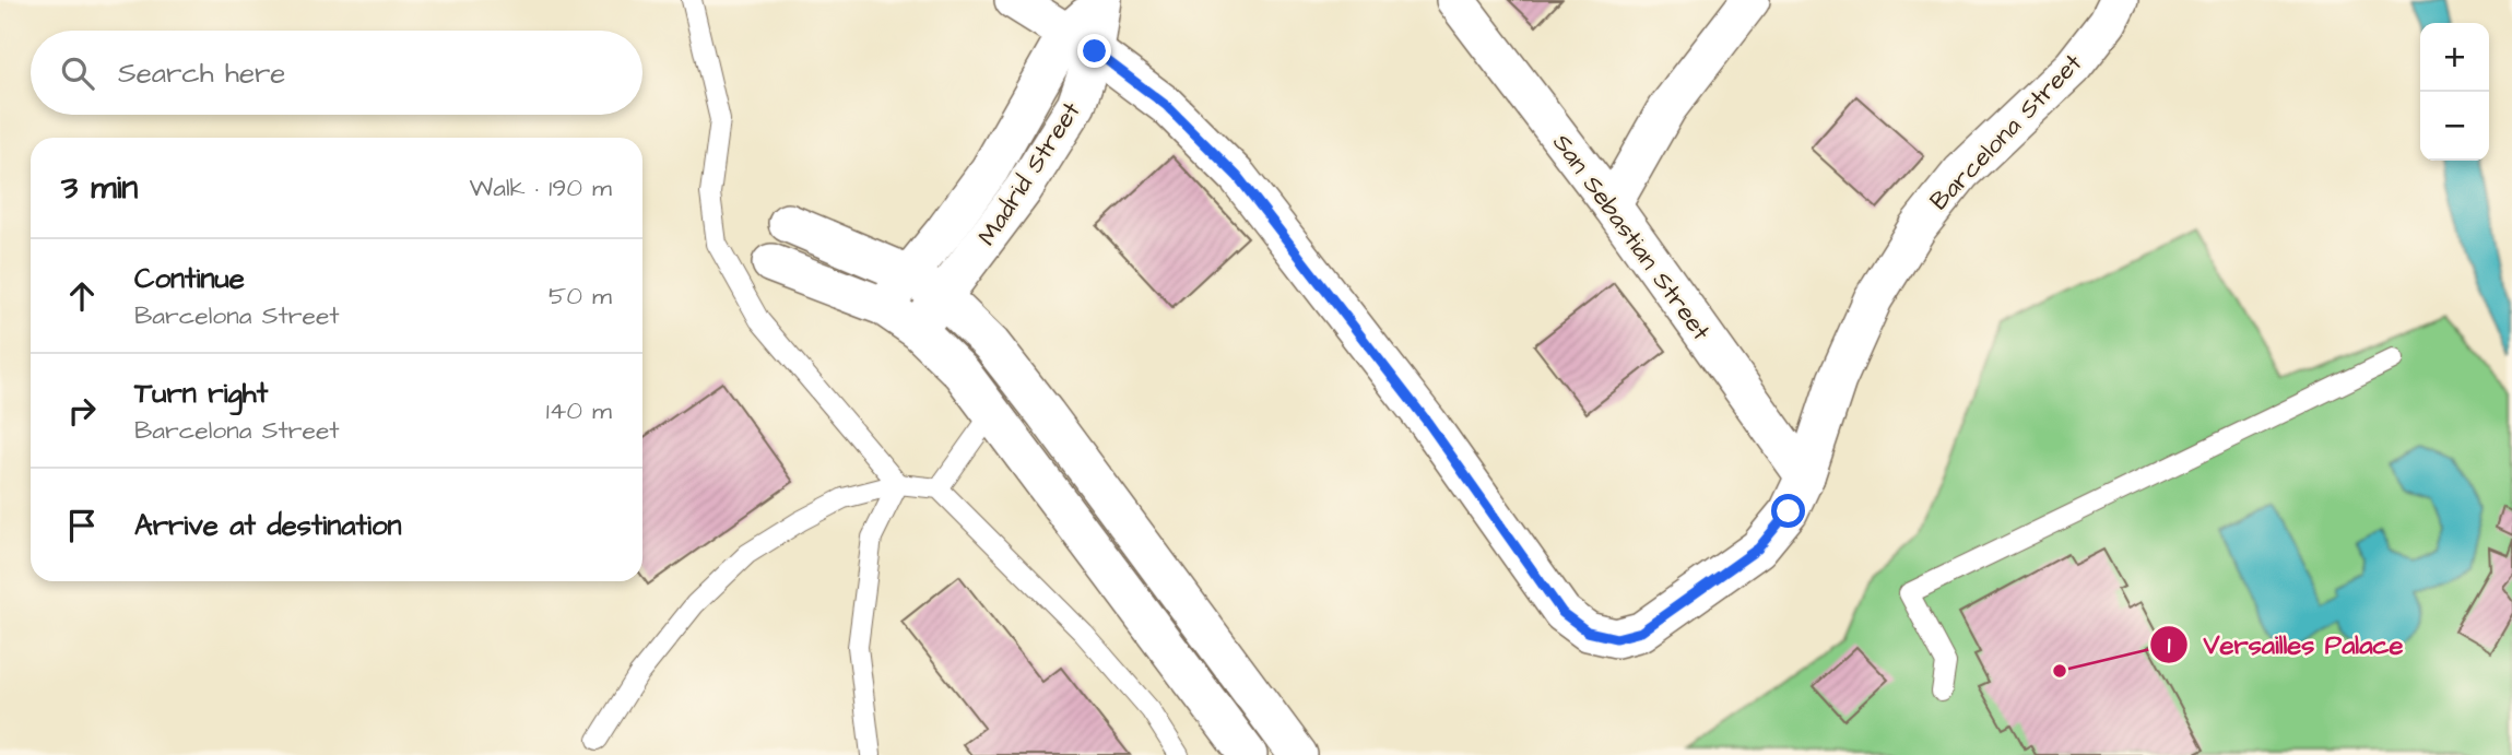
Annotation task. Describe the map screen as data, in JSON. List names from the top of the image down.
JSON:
{
  "streets": {
    "street": ["Barcelona Street", "Madrid Street", "San Sebastian Street"]
  },
  "crossings": [
    ["Barcelona Street", "Madrid Street"],
    ["Barcelona Street", "San Sebastian Street"]
  ],
  "places": ["Versailles Palace"],
  "page": {
    "map_buttons": ["+", "−"],
    "search": "Search here",
    "heading": ["3 min", "Walk · 190 m"],
    "list": [
      ["Continue", "Barcelona Street", "50 m"],
      ["Turn right", "Barcelona Street", "140 m"],
      "Arrive at destination"
    ]
  }
}
